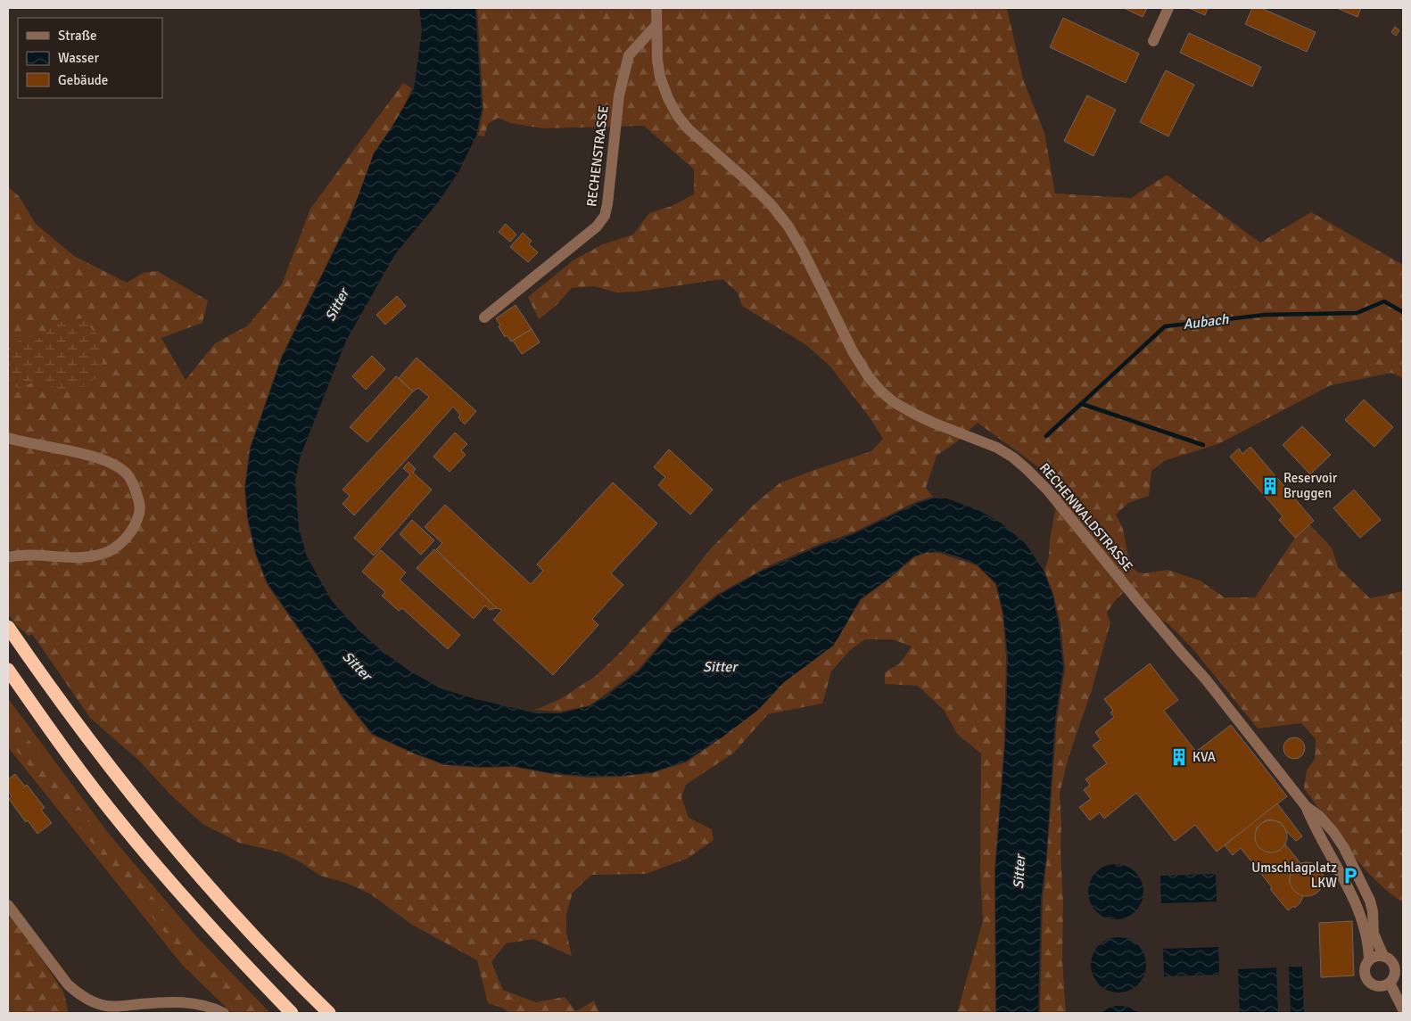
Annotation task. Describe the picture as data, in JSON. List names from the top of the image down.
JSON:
{
  "streets": {
    "street": ["RECHENSTRASSE", "RECHENWALDSTRASSE"]
  },
  "crossings": [
    ["RECHENSTRASSE", "RECHENWALDSTRASSE"]
  ],
  "water": ["Sitter", "Aubach"],
  "places": {
    "building": ["Reservoir Bruggen", "KVA"],
    "parking": ["Umschlagplatz LKW"]
  },
  "legend": ["Straße", "Wasser", "Gebäude"]
}
